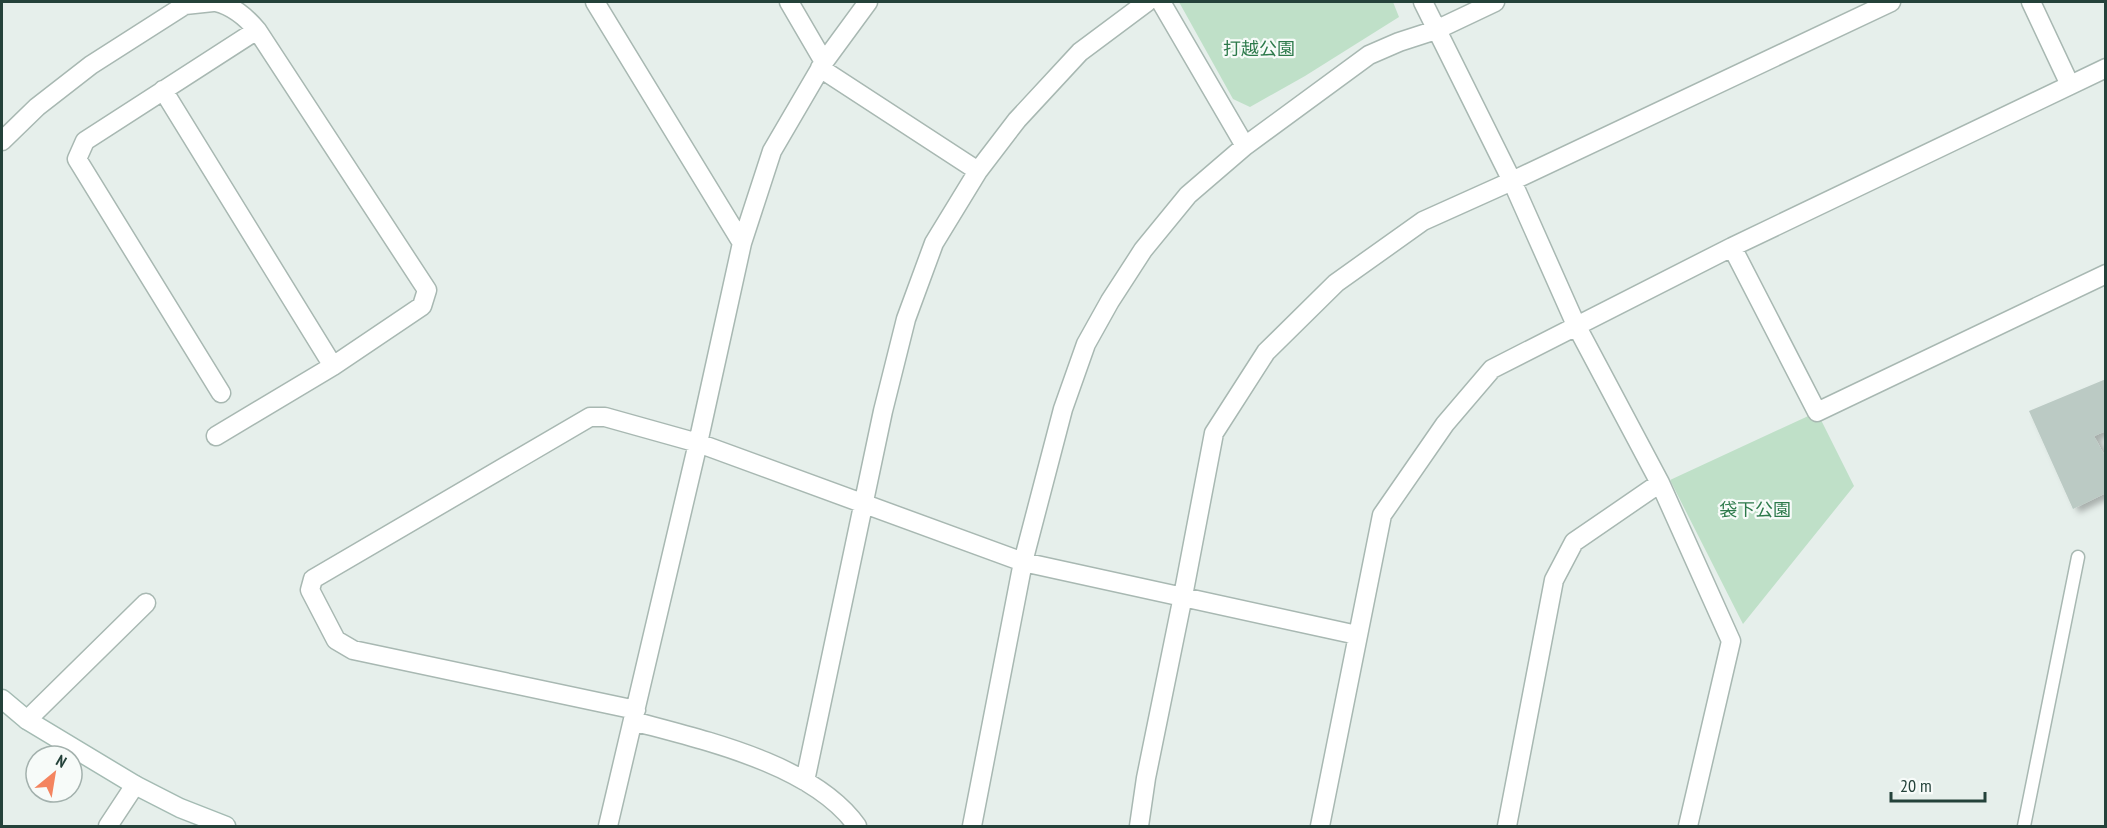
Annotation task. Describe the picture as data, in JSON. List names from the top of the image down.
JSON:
{
  "parks": ["打越公園", "袋下公園"],
  "scale_bar": "20 m",
  "north": "top right"
}
